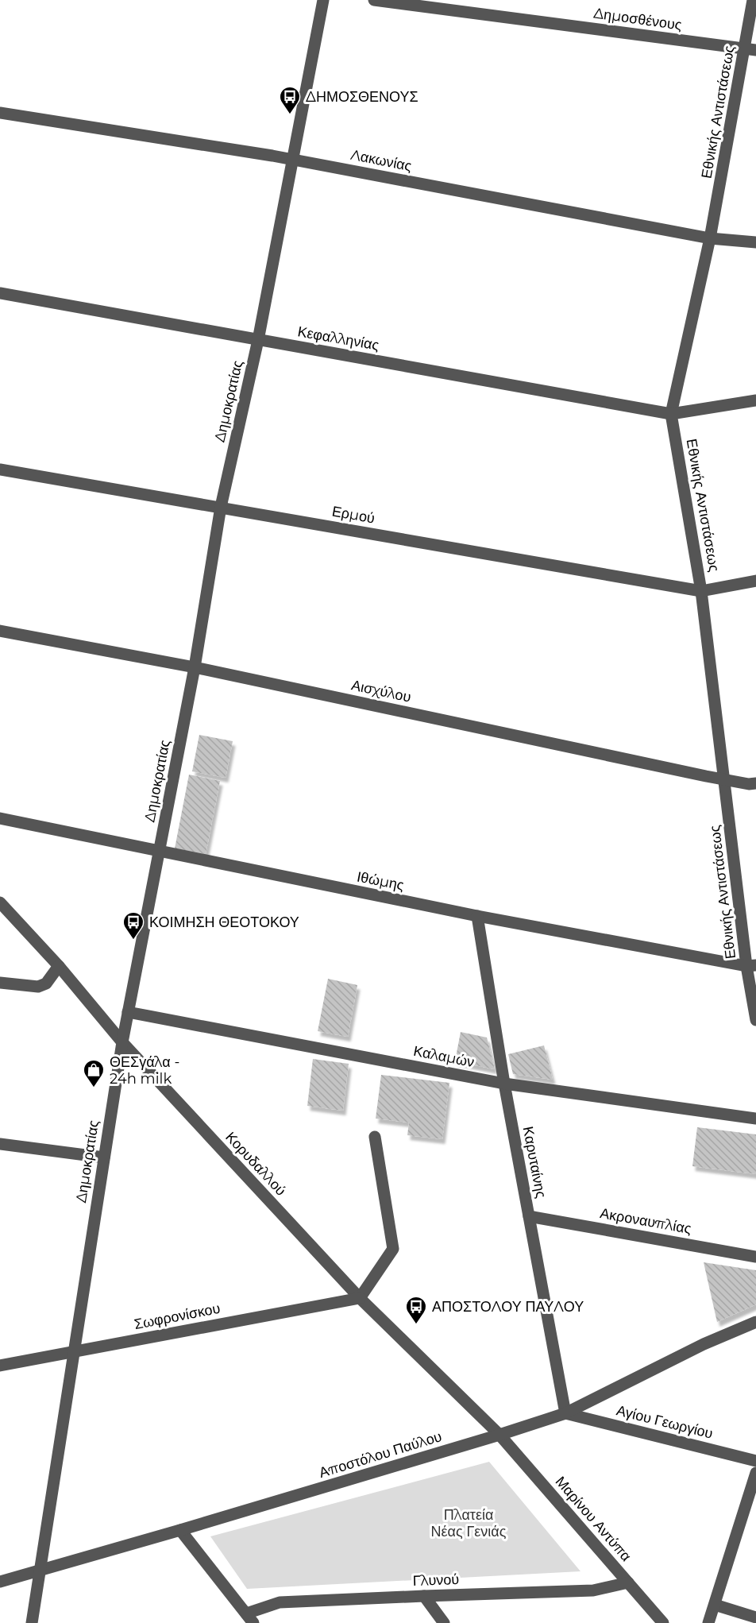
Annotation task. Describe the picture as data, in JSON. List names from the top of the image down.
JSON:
{
  "streets": {
    "street": [
      "Δημοσθένους",
      "Εθνικής Αντιστάσεως",
      "Λακωνίας",
      "Κεφαλληνίας",
      "Δημοκρατίας",
      "Ερμού",
      "Αισχύλου",
      "Ιθώμης",
      "Καλαμών",
      "Καρυταίνης",
      "Κορυδαλλού",
      "Ακροναυπλίας",
      "Σωφρονίσκου",
      "Αγίου Γεωργίου",
      "Αποστόλου Παύλου",
      "Μαρίνου Αντύπα",
      "Γλυνού"
    ]
  },
  "crossings": [
    ["Δημοσθένους", "Εθνικής Αντιστάσεως"],
    ["Εθνικής Αντιστάσεως", "Λακωνίας"],
    ["Εθνικής Αντιστάσεως", "Κεφαλληνίας"],
    ["Εθνικής Αντιστάσεως", "Ερμού"],
    ["Εθνικής Αντιστάσεως", "Αισχύλου"],
    ["Εθνικής Αντιστάσεως", "Ιθώμης"],
    ["Λακωνίας", "Δημοκρατίας"],
    ["Κεφαλληνίας", "Δημοκρατίας"],
    ["Δημοκρατίας", "Ερμού"],
    ["Δημοκρατίας", "Αισχύλου"],
    ["Δημοκρατίας", "Ιθώμης"],
    ["Δημοκρατίας", "Καλαμών"],
    ["Δημοκρατίας", "Κορυδαλλού"],
    ["Δημοκρατίας", "Σωφρονίσκου"],
    ["Δημοκρατίας", "Αποστόλου Παύλου"],
    ["Ιθώμης", "Καρυταίνης"],
    ["Καλαμών", "Καρυταίνης"],
    ["Καρυταίνης", "Ακροναυπλίας"],
    ["Καρυταίνης", "Αγίου Γεωργίου"],
    ["Καρυταίνης", "Αποστόλου Παύλου"],
    ["Κορυδαλλού", "Σωφρονίσκου"],
    ["Κορυδαλλού", "Αποστόλου Παύλου"],
    ["Κορυδαλλού", "Μαρίνου Αντύπα"],
    ["Αγίου Γεωργίου", "Αποστόλου Παύλου"],
    ["Αποστόλου Παύλου", "Μαρίνου Αντύπα"],
    ["Μαρίνου Αντύπα", "Γλυνού"]
  ],
  "parks": ["Πλατεία Νέας Γενιάς"],
  "places": {
    "bus stop": ["ΔΗΜΟΣΘΕΝΟΥΣ", "ΚΟΙΜΗΣΗ ΘΕΟΤΟΚΟΥ", "ΑΠΟΣΤΟΛΟΥ ΠΑΥΛΟΥ"],
    "shop": ["ΘΕΣγάλα - 24h milk"]
  }
}
